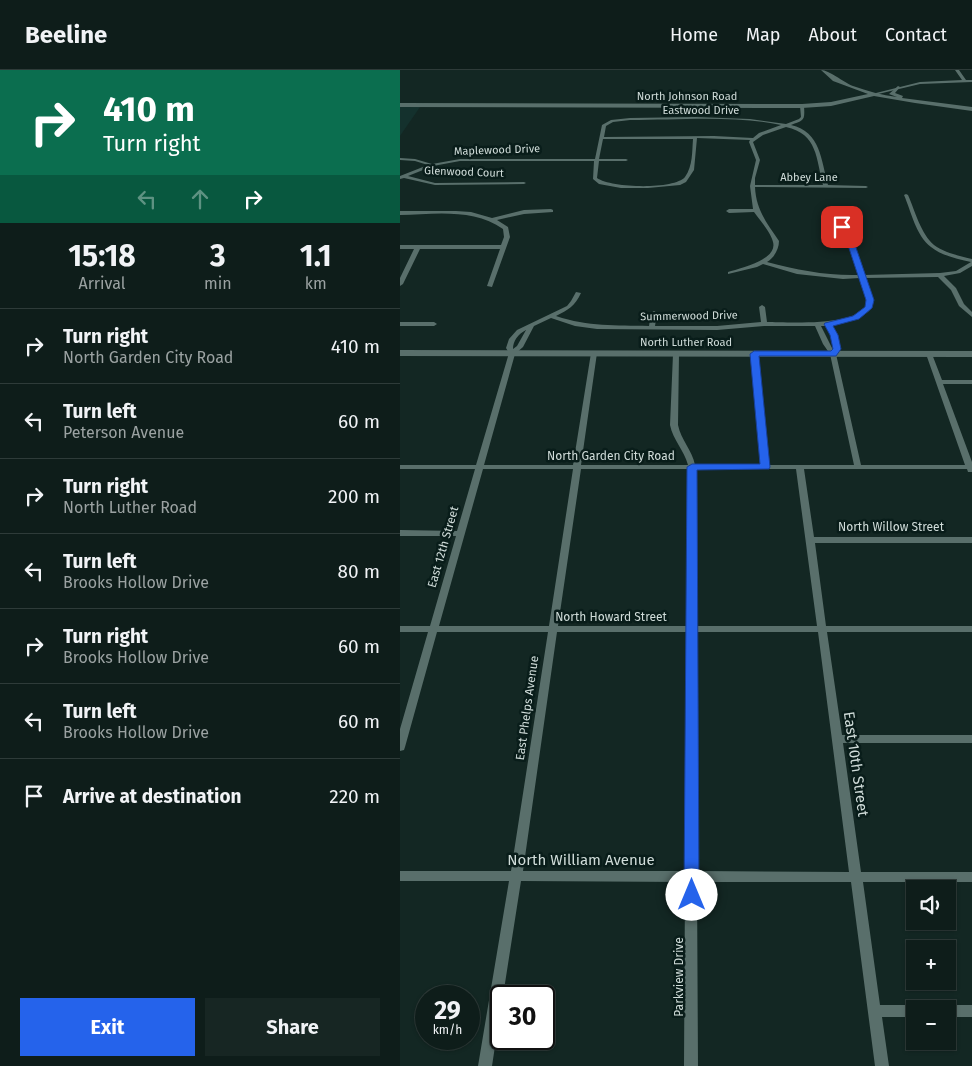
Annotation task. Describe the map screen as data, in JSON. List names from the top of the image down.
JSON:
{
  "streets": {
    "main road": ["North Johnson Road", "North Luther Road"],
    "street": [
      "Eastwood Drive",
      "Maplewood Drive",
      "Glenwood Court",
      "Abbey Lane",
      "Summerwood Drive",
      "North Garden City Road",
      "North Willow Street",
      "East 12th Street",
      "North Howard Street",
      "East Phelps Avenue",
      "East 10th Street",
      "North William Avenue",
      "Parkview Drive"
    ]
  },
  "crossings": [
    ["Maplewood Drive", "Glenwood Court"],
    ["Summerwood Drive", "East 12th Street"],
    ["North Luther Road", "East 12th Street"],
    ["North Luther Road", "East Phelps Avenue"],
    ["North Luther Road", "Parkview Drive"],
    ["North Garden City Road", "East 12th Street"],
    ["North Garden City Road", "East Phelps Avenue"],
    ["North Garden City Road", "East 10th Street"],
    ["North Garden City Road", "Parkview Drive"],
    ["North Willow Street", "East 10th Street"],
    ["East 12th Street", "North Howard Street"],
    ["North Howard Street", "East Phelps Avenue"],
    ["North Howard Street", "East 10th Street"],
    ["North Howard Street", "Parkview Drive"],
    ["East Phelps Avenue", "North William Avenue"],
    ["East 10th Street", "North William Avenue"],
    ["North William Avenue", "Parkview Drive"]
  ],
  "page": {
    "header": "Beeline",
    "nav": [
      "Home",
      "Map",
      "About",
      "Contact"
    ],
    "turn": ["410 m", "Turn right"],
    "eta": [
      "15:18",
      "Arrival",
      "3",
      "min",
      "1.1",
      "km"
    ],
    "list": [
      {
        "name": "Turn right",
        "note": "North Garden City Road",
        "value": "410 m"
      },
      {
        "name": "Turn left",
        "note": "Peterson Avenue",
        "value": "60 m"
      },
      {
        "name": "Turn right",
        "note": "North Luther Road",
        "value": "200 m"
      },
      {
        "name": "Turn left",
        "note": "Brooks Hollow Drive",
        "value": "80 m"
      },
      {
        "name": "Turn right",
        "note": "Brooks Hollow Drive",
        "value": "60 m"
      },
      {
        "name": "Turn left",
        "note": "Brooks Hollow Drive",
        "value": "60 m"
      },
      {
        "name": "Arrive at destination",
        "value": "220 m"
      }
    ],
    "map_buttons": ["+", "−"],
    "speed": "29 km/h",
    "limit": "30",
    "buttons": ["Exit", "Share"]
  }
}
